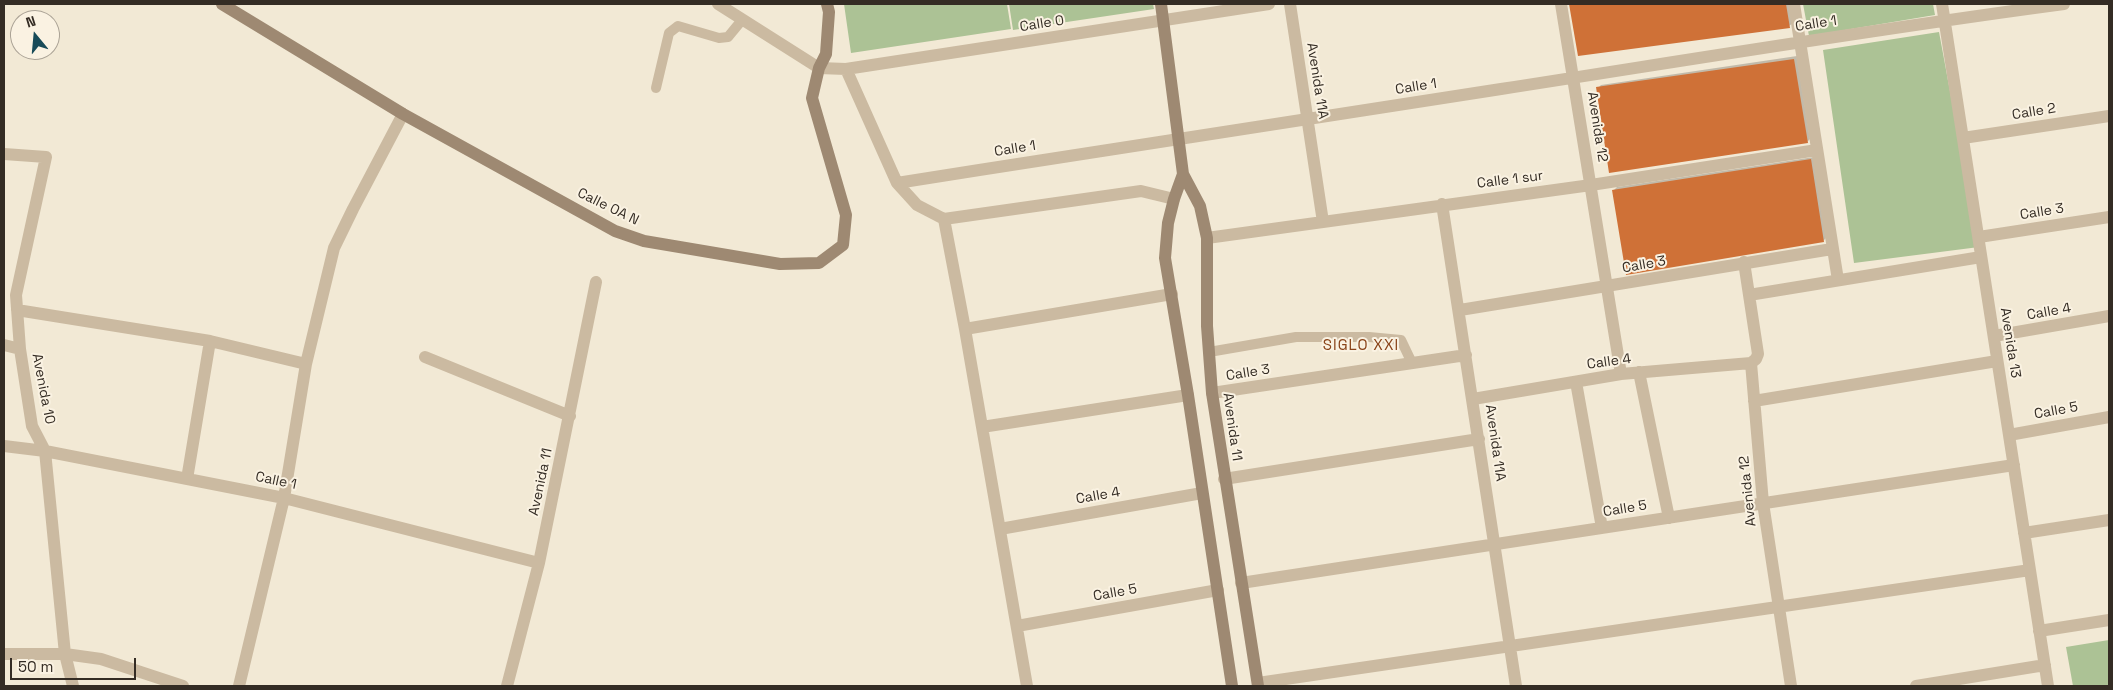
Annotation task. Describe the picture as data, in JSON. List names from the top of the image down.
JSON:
{
  "streets": {
    "street": [
      "Calle 0",
      "Calle 1",
      "Avenida 11A",
      "Calle 2",
      "Avenida 12",
      "Calle 1 sur",
      "Calle 0A N",
      "Calle 3",
      "Calle 4",
      "Avenida 13",
      "Avenida 10",
      "Calle 5",
      "Avenida 11"
    ]
  },
  "crossings": [
    ["Calle 0", "Calle 0A N"],
    ["Calle 0", "Avenida 11"],
    ["Calle 1", "Avenida 11A"],
    ["Calle 1", "Avenida 12"],
    ["Calle 1", "Avenida 13"],
    ["Calle 1", "Avenida 10"],
    ["Calle 1", "Avenida 11"],
    ["Avenida 11A", "Calle 1 sur"],
    ["Avenida 11A", "Calle 3"],
    ["Avenida 11A", "Calle 4"],
    ["Avenida 11A", "Calle 5"],
    ["Calle 2", "Avenida 13"],
    ["Avenida 12", "Calle 1 sur"],
    ["Avenida 12", "Calle 3"],
    ["Avenida 12", "Calle 4"],
    ["Avenida 12", "Calle 5"],
    ["Calle 1 sur", "Avenida 11"],
    ["Calle 3", "Avenida 13"],
    ["Calle 3", "Avenida 11"],
    ["Calle 4", "Avenida 13"],
    ["Calle 4", "Avenida 11"],
    ["Avenida 13", "Calle 5"],
    ["Calle 5", "Avenida 11"]
  ],
  "districts": ["SIGLO XXI"],
  "scale_bar": "50 m",
  "north": "top"
}
